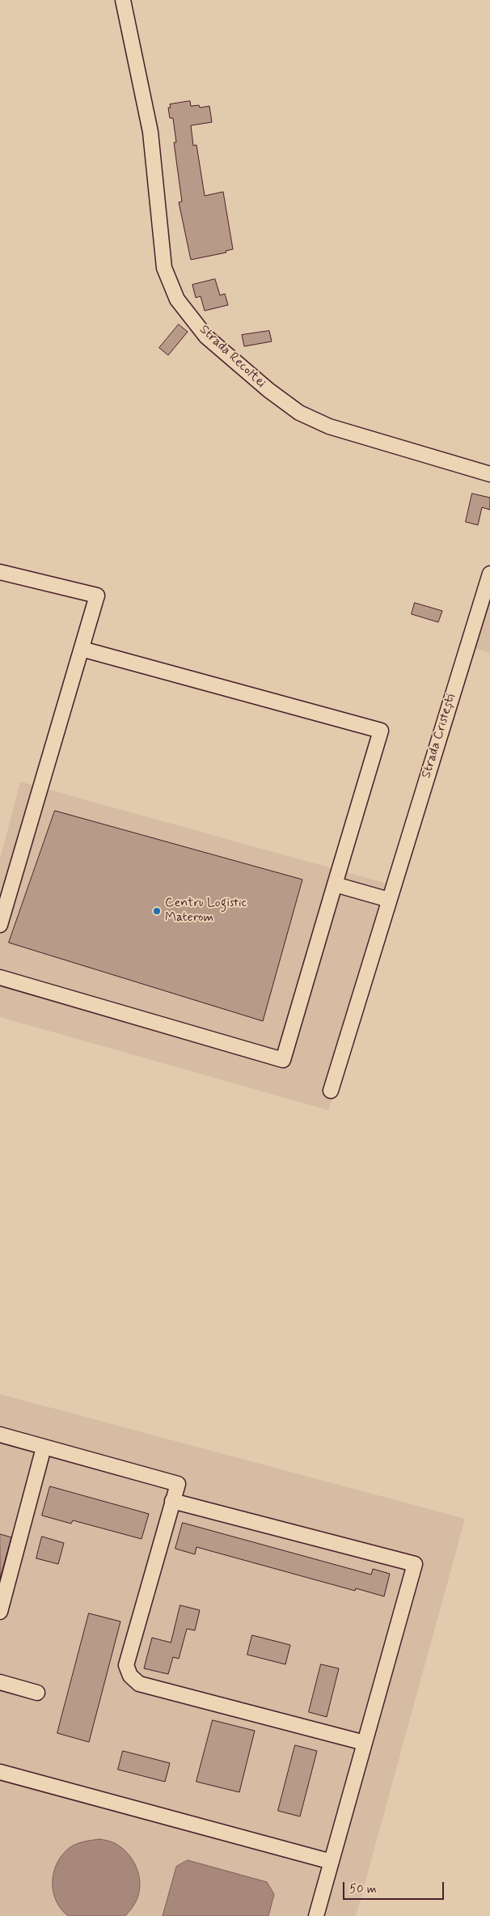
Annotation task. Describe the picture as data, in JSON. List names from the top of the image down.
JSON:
{
  "streets": {
    "street": ["Strada Recoltei", "Strada Cristești"]
  },
  "places": ["Centru Logistic Materom"],
  "scale_bar": "50 m"
}
